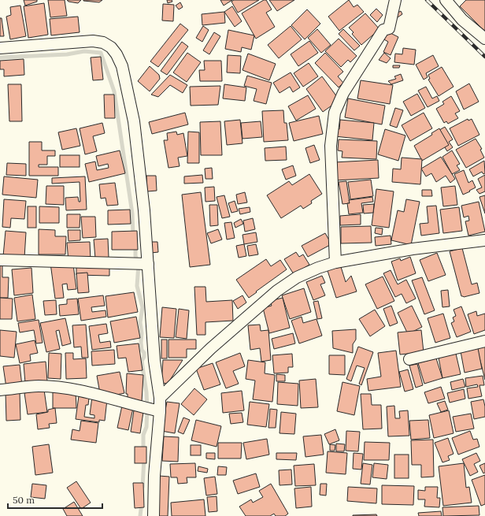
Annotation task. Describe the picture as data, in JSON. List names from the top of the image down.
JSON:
{
  "scale_bar": "50 m"
}
